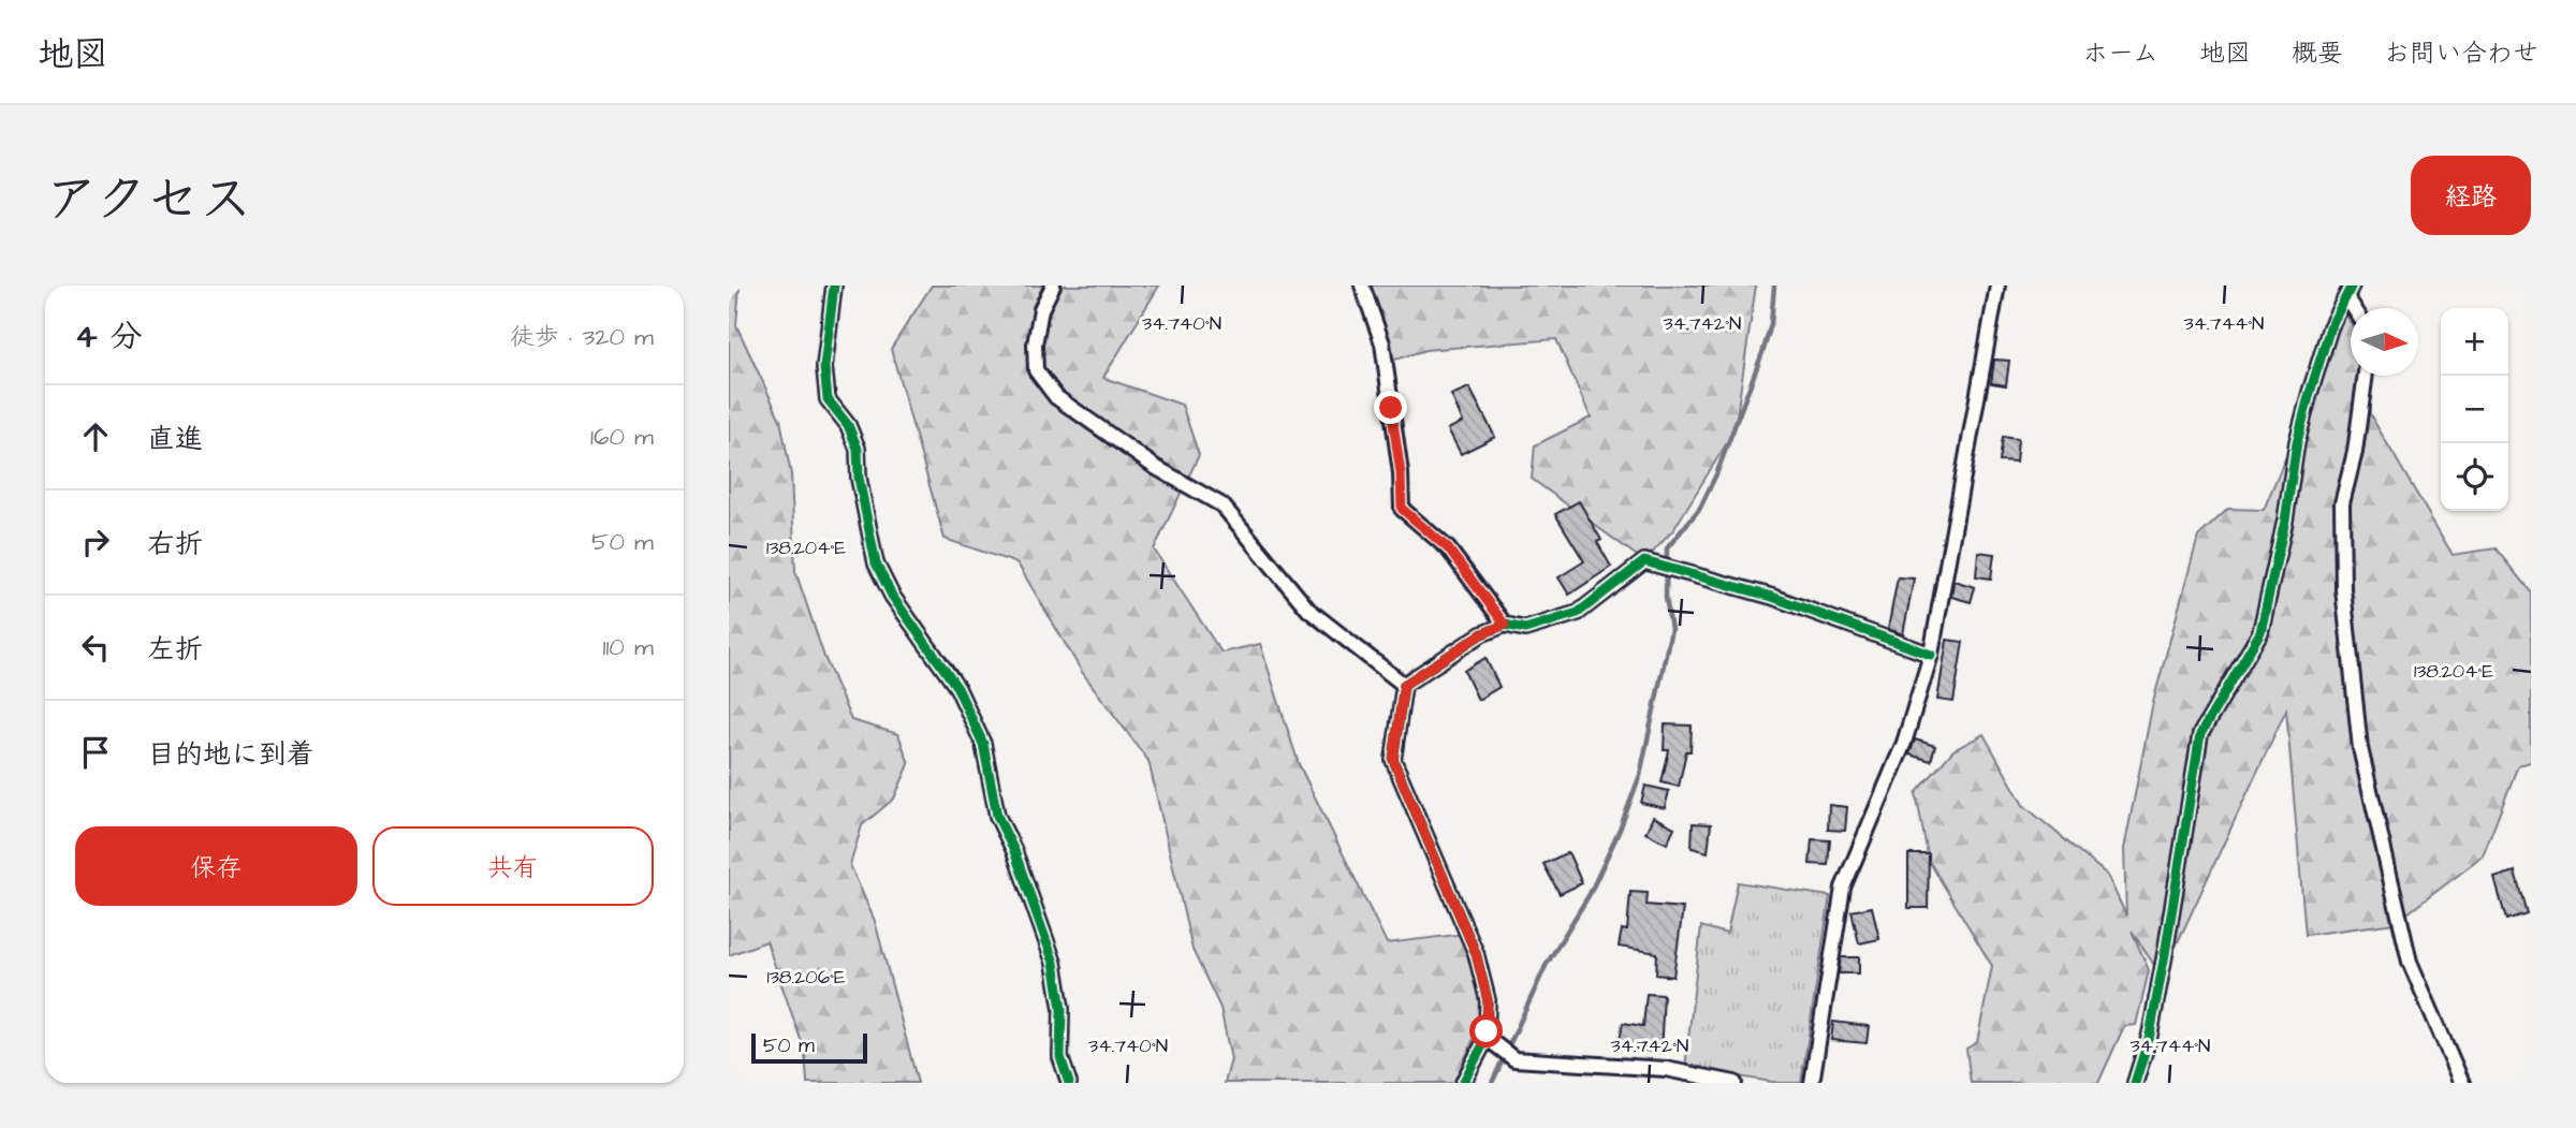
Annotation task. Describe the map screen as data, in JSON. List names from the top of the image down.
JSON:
{
  "scale_bar": "50 m",
  "north": "right",
  "page": {
    "header": "地図",
    "nav": [
      "ホーム",
      "地図",
      "概要",
      "お問い合わせ"
    ],
    "title": "アクセス",
    "buttons": [
      "経路",
      ["保存", "共有"]
    ],
    "heading": ["4 分", "徒歩 · 320 m"],
    "map_buttons": ["+", "−"],
    "list": [
      ["直進", "160 m"],
      ["右折", "50 m"],
      ["左折", "110 m"],
      "目的地に到着"
    ],
    "scale": "50 m"
  },
  "coordinates": [
    "34.740°N",
    "34.742°N",
    "34.744°N",
    "138.204°E",
    "138.206°E"
  ]
}
